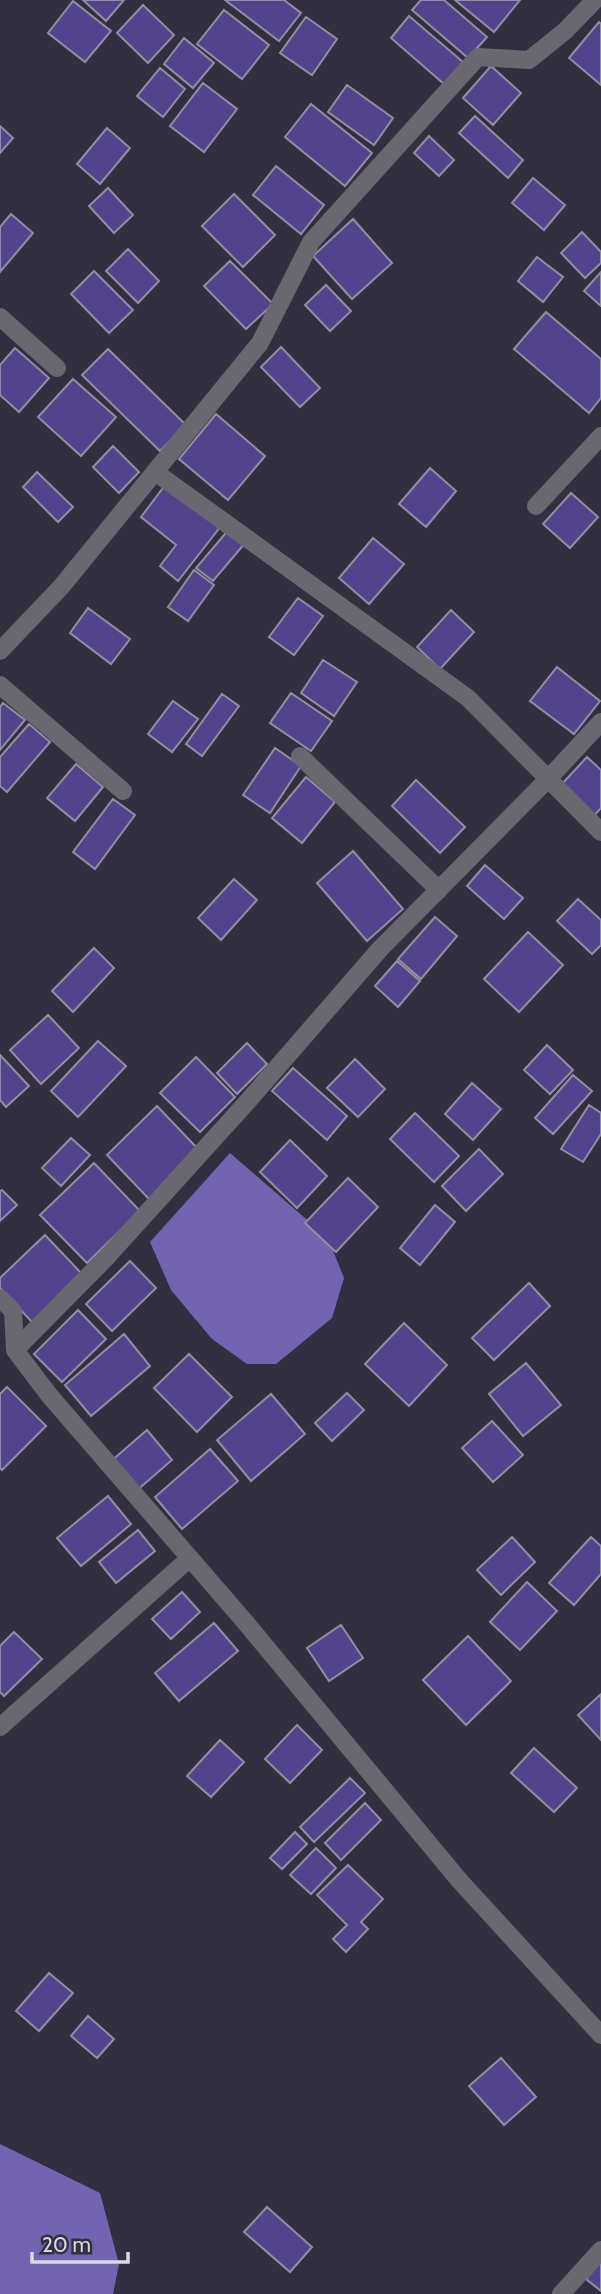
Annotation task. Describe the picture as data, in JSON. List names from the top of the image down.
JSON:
{
  "scale_bar": "20 m"
}
